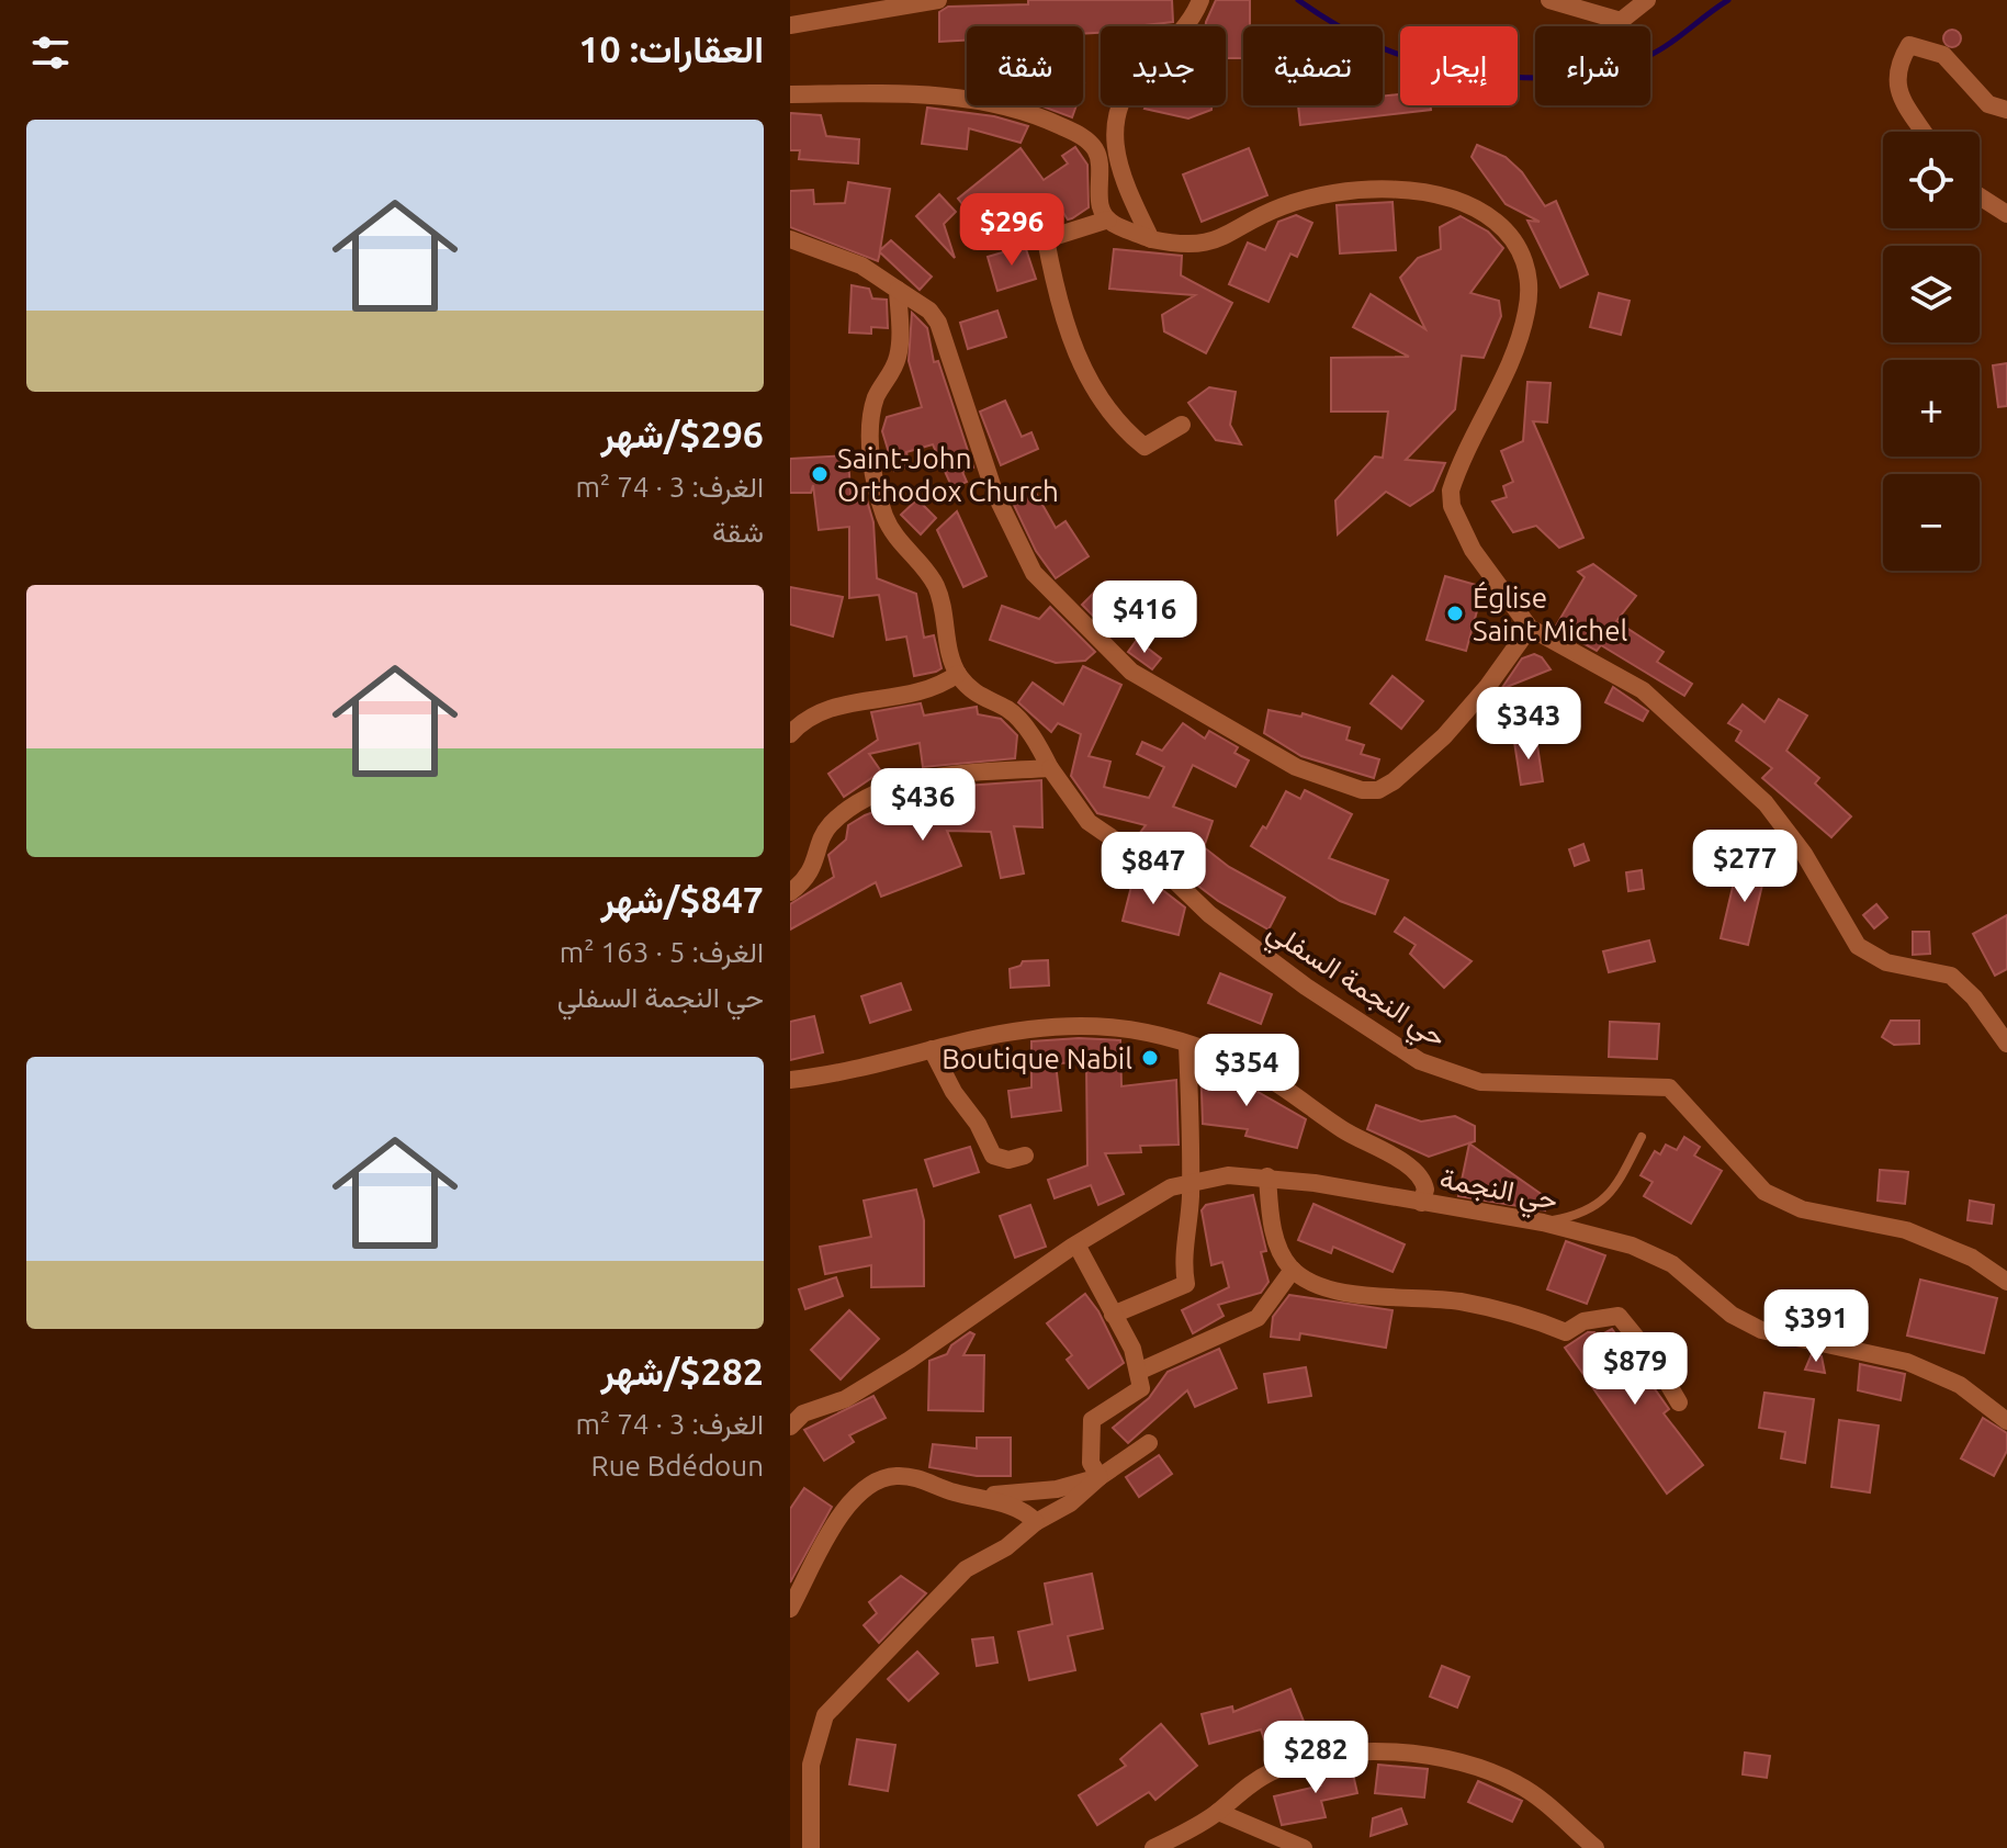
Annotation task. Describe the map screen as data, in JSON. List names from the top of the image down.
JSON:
{
  "streets": {
    "street": ["حي النجمة السفلي", "حي النجمة"]
  },
  "places": ["Saint-John Orthodox Church", "Église Saint Michel", "Boutique Nabil"],
  "page": {
    "heading": "العقارات: 10",
    "chip": [
      "شراء",
      "إيجار",
      "تصفية",
      "جديد",
      "شقة"
    ],
    "list": [
      {
        "name": "$296/شهر",
        "note": "الغرف: 3 · 74 m² · شقة"
      },
      {
        "name": "$847/شهر",
        "note": "الغرف: 5 · 163 m² · حي النجمة السفلي"
      },
      {
        "name": "$282/شهر",
        "note": "الغرف: 3 · 74 m² · Rue Bdédoun"
      }
    ],
    "map_buttons": ["+", "−"],
    "price": [
      "$296",
      "$416",
      "$343",
      "$436",
      "$277",
      "$847",
      "$354",
      "$391",
      "$879",
      "$282"
    ]
  }
}
